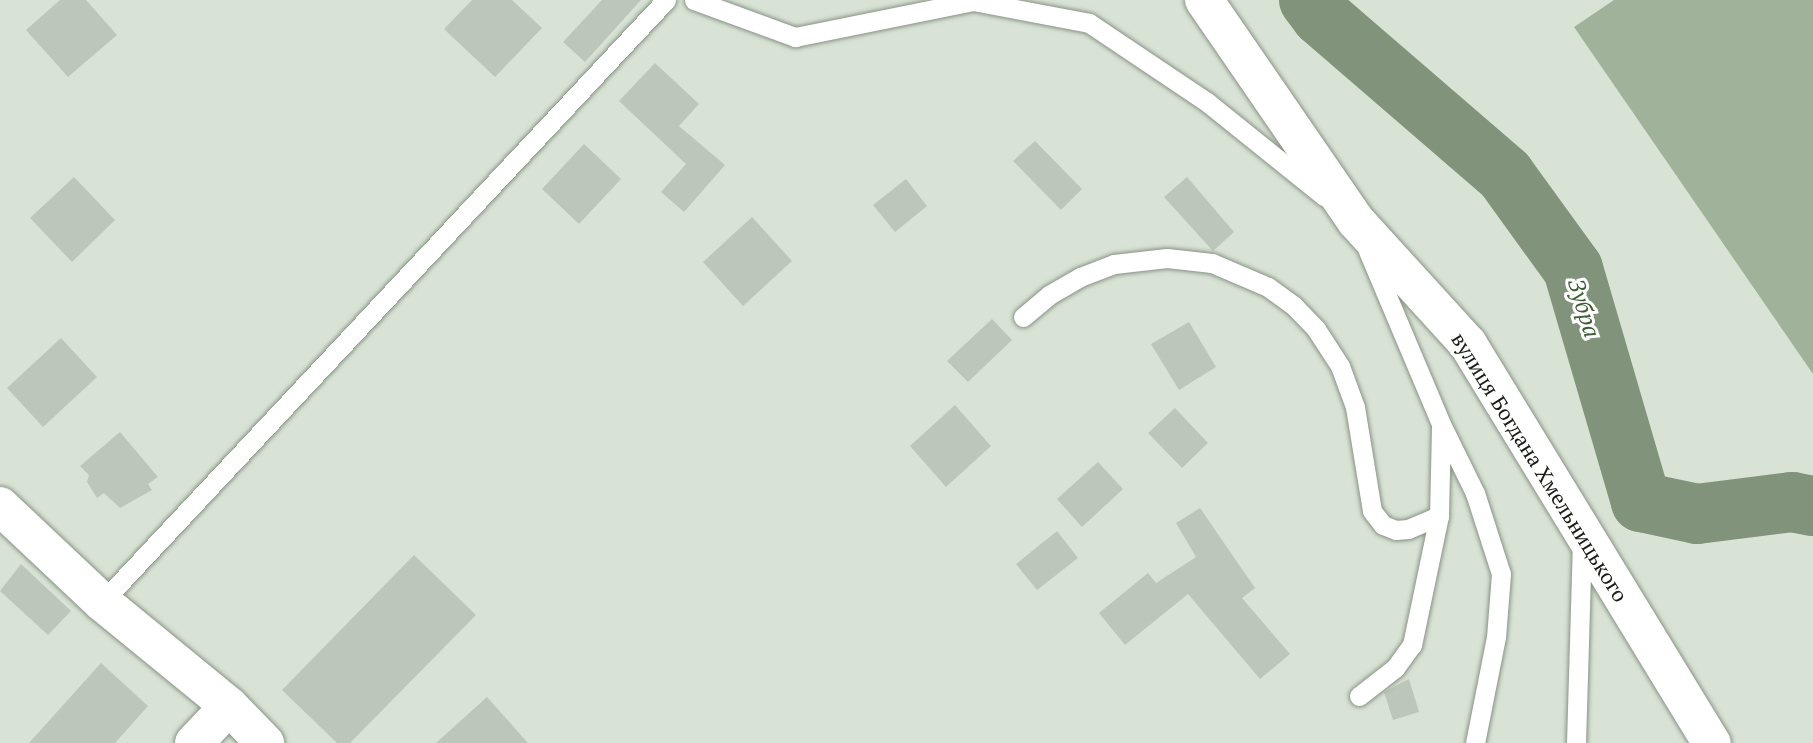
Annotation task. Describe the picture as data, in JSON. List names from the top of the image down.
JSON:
{
  "streets": {
    "street": ["вулиця Богдана Хмельницького"]
  },
  "water": ["Зубра"]
}
